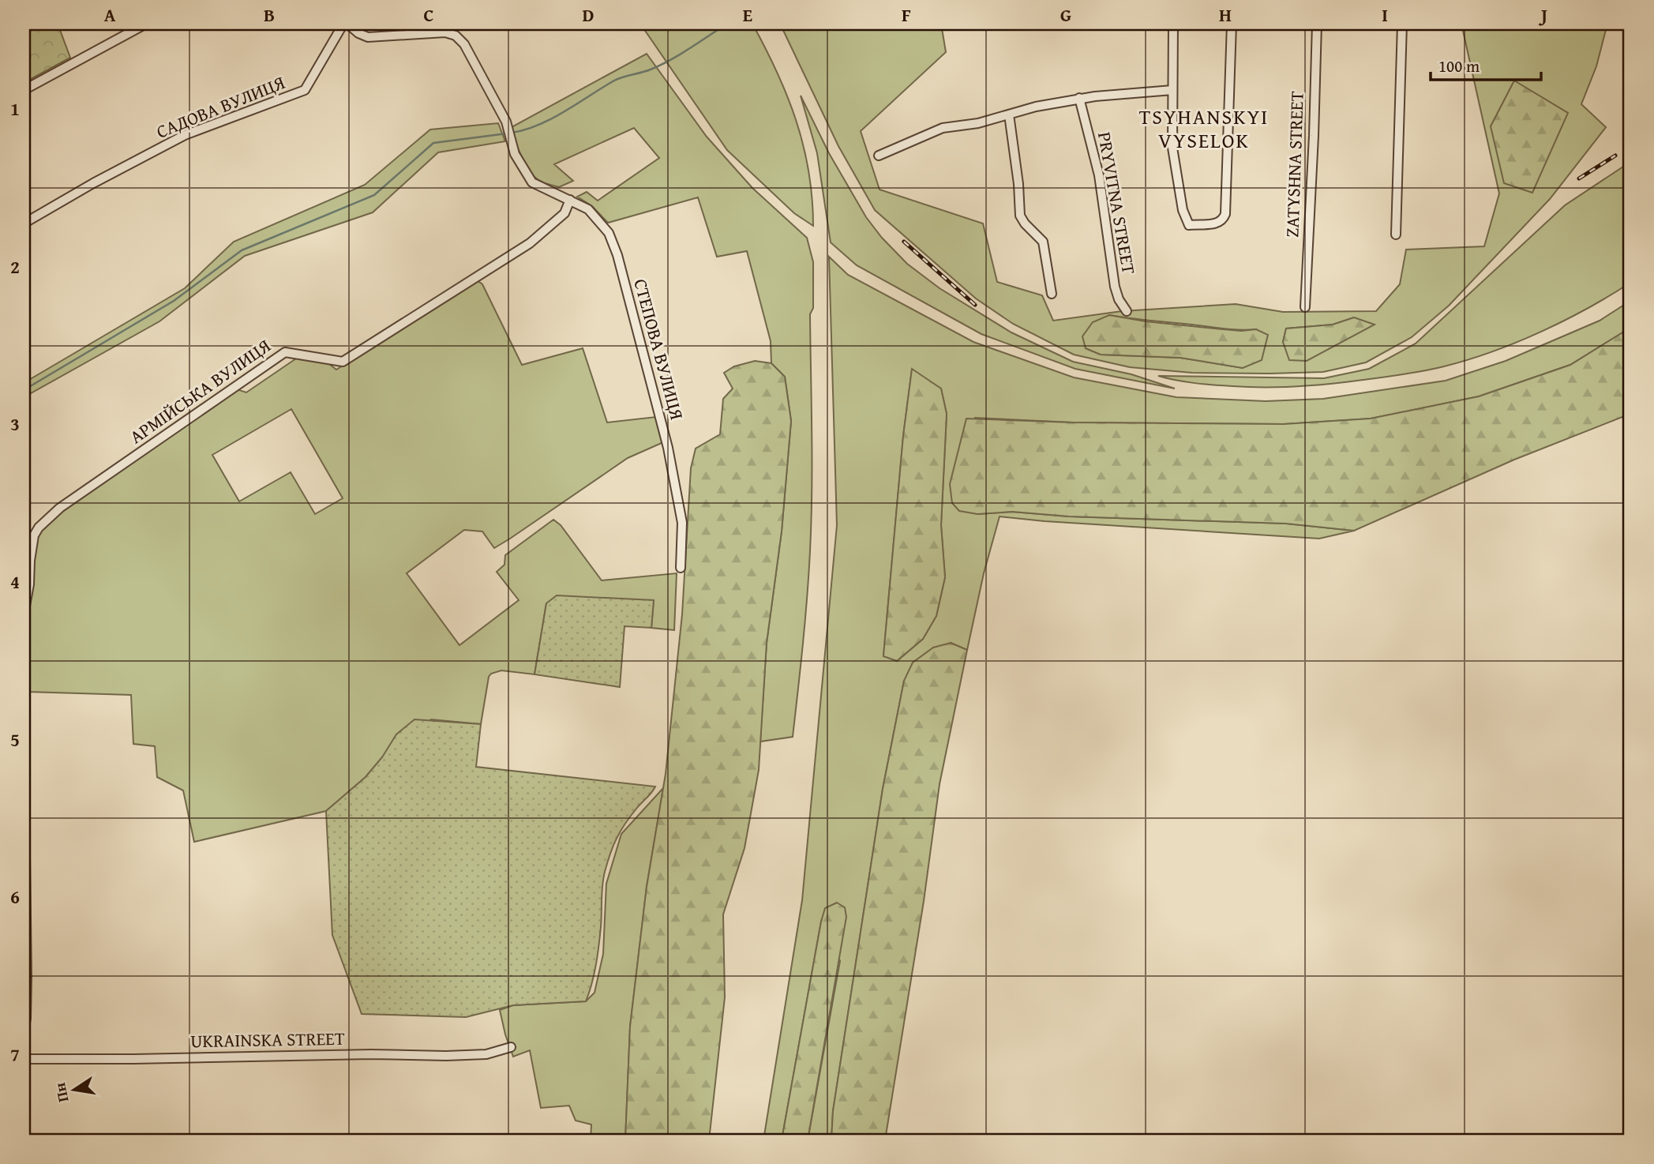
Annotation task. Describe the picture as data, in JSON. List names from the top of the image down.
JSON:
{
  "streets": {
    "street": [
      "САДОВА ВУЛИЦЯ",
      "ZATYSHNA STREET",
      "PRYVITNA STREET",
      "СТЕПОВА ВУЛИЦЯ",
      "АРМІЙСЬКА ВУЛИЦЯ",
      "UKRAINSKA STREET"
    ]
  },
  "crossings": [
    ["САДОВА ВУЛИЦЯ", "СТЕПОВА ВУЛИЦЯ"],
    ["СТЕПОВА ВУЛИЦЯ", "АРМІЙСЬКА ВУЛИЦЯ"]
  ],
  "districts": ["TSYHANSKYI VYSELOK"],
  "scale_bar": "100 m",
  "north": "left",
  "grid": {
    "columns": [
      "A",
      "B",
      "C",
      "D",
      "E",
      "F",
      "G",
      "H",
      "I",
      "J"
    ],
    "rows": [
      "1",
      "2",
      "3",
      "4",
      "5",
      "6",
      "7"
    ]
  }
}
